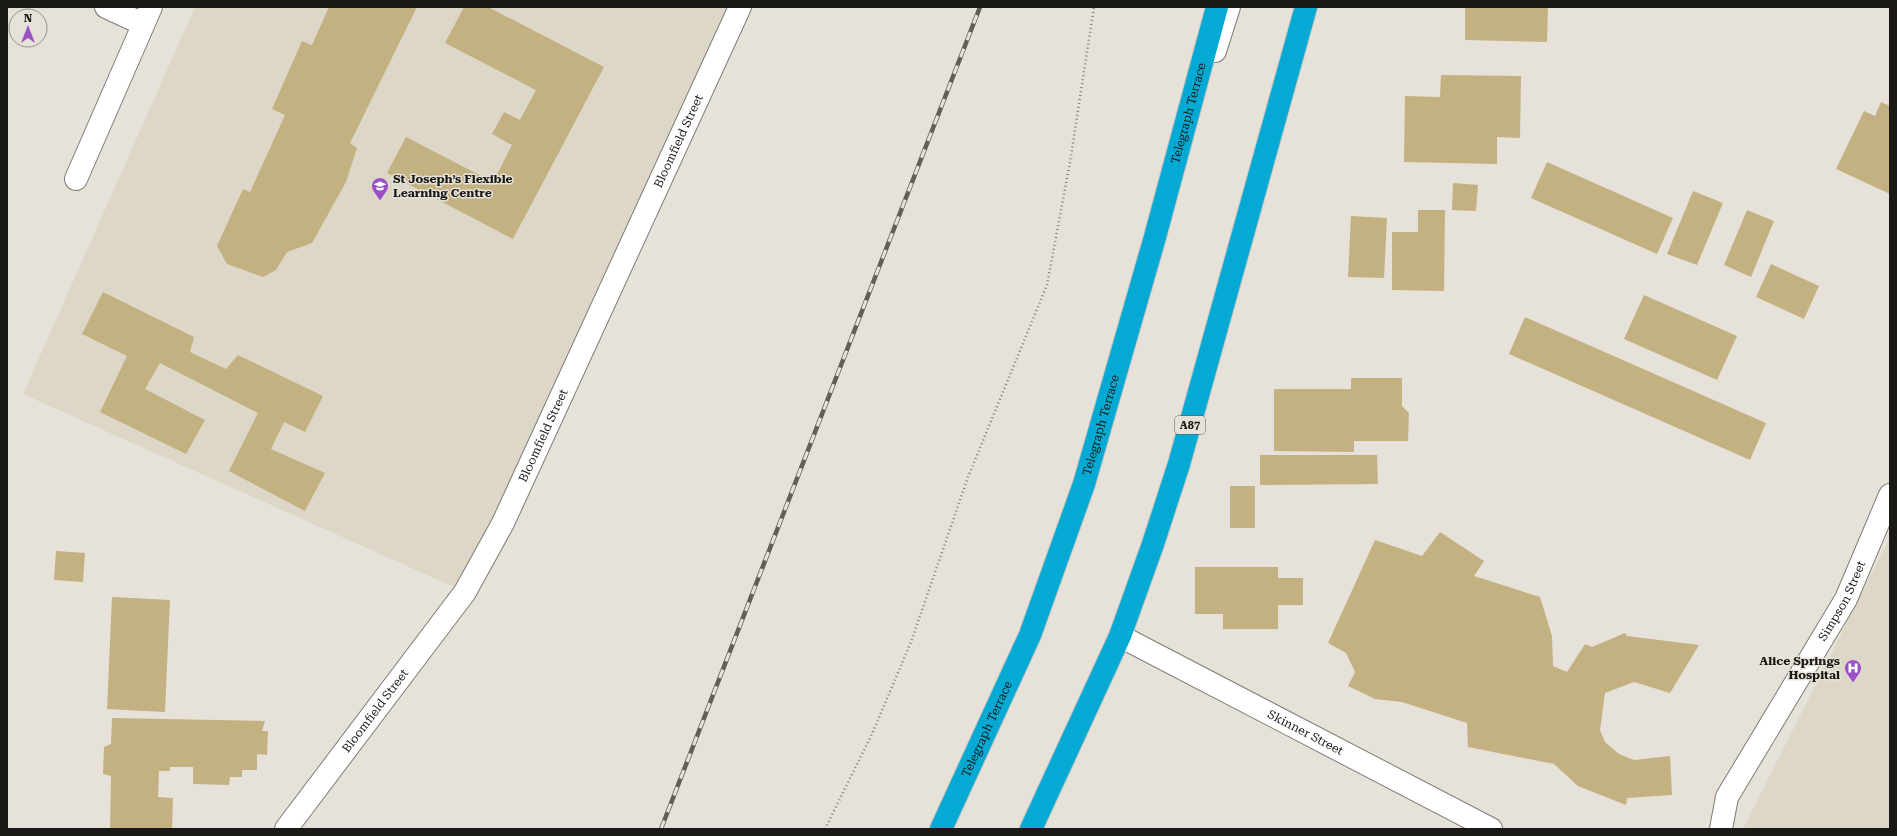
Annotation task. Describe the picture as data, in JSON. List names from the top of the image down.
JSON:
{
  "streets": {
    "highway": ["Telegraph Terrace", "A87"],
    "street": ["Bloomfield Street", "Simpson Street", "Skinner Street"]
  },
  "crossings": [
    ["A87", "Skinner Street"]
  ],
  "places": {
    "school or university": ["St Joseph’s Flexible Learning Centre"],
    "hospital": ["Alice Springs Hospital"]
  },
  "north": "top"
}
